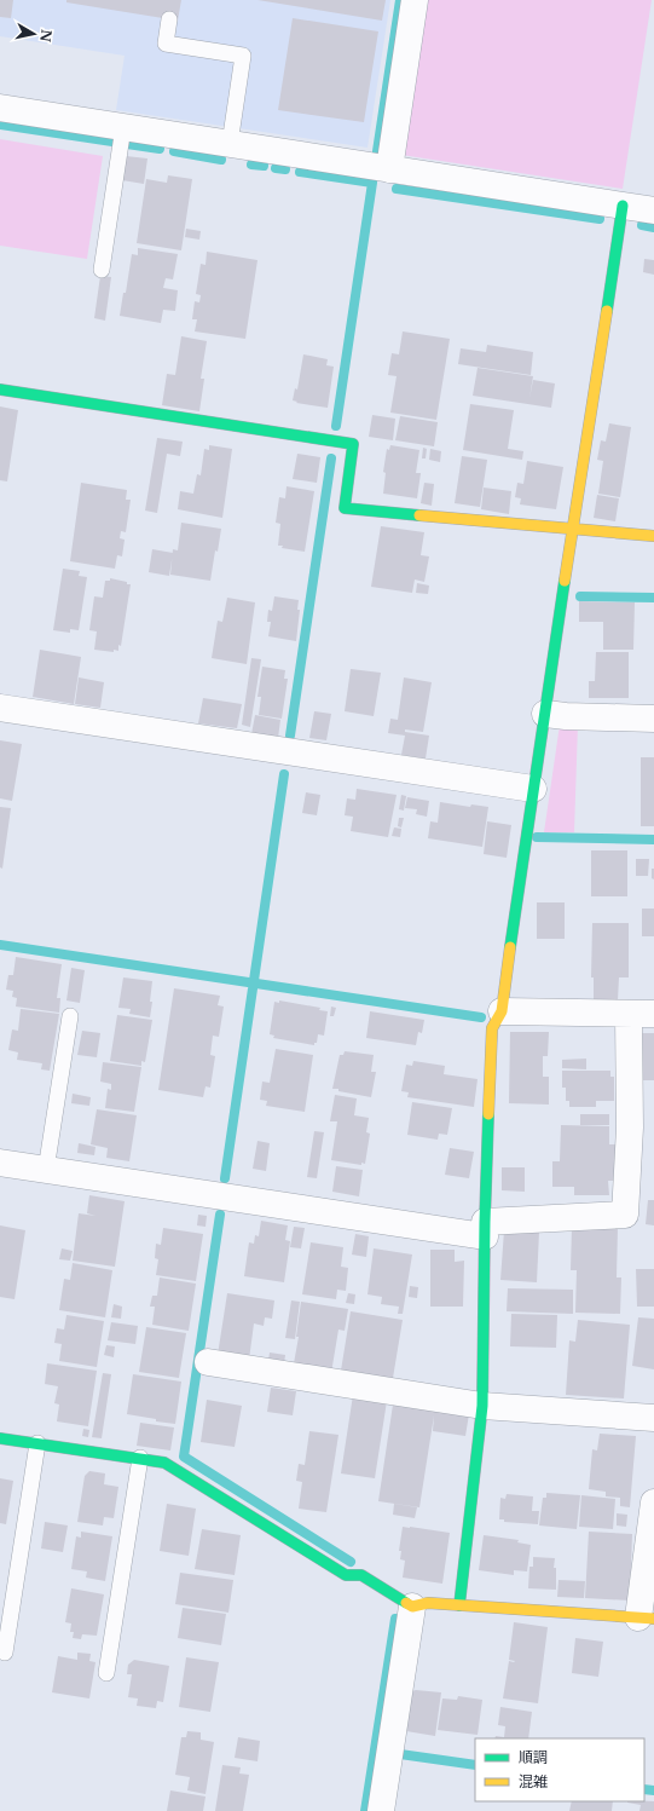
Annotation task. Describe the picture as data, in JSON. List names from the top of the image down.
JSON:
{
  "legend": ["順調", "混雑"],
  "north": "right"
}
